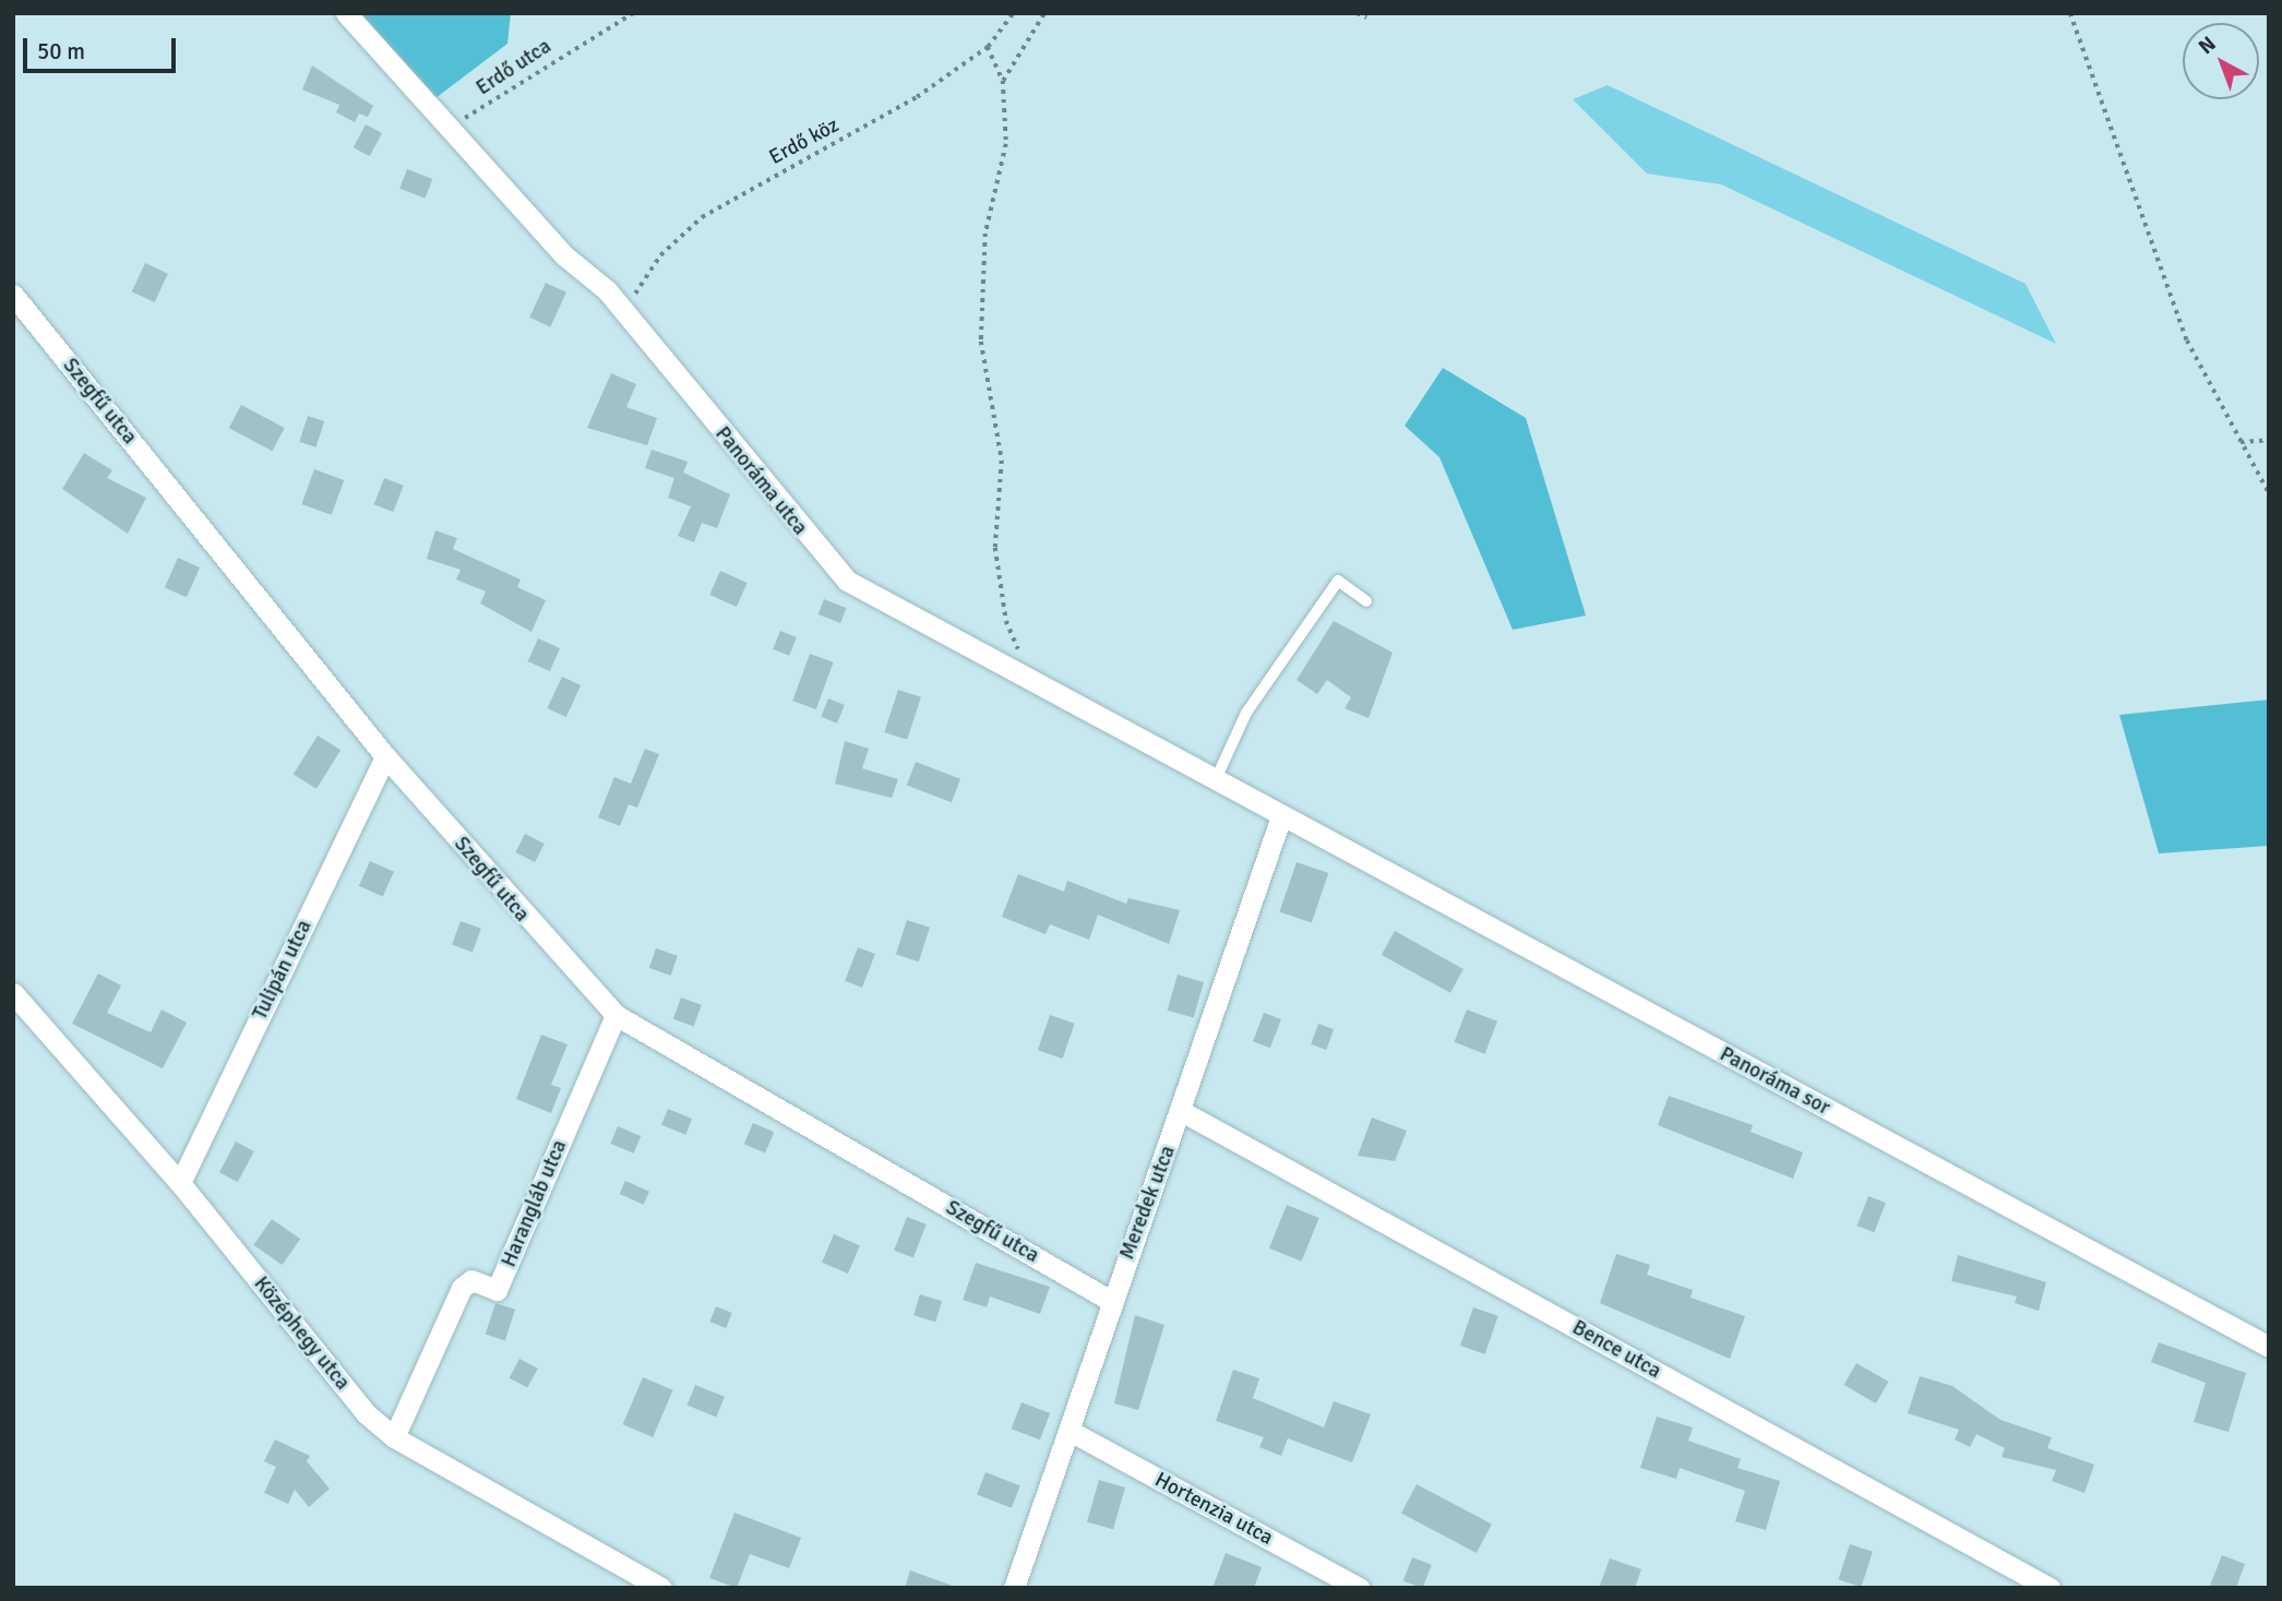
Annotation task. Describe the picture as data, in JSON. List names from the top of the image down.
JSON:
{
  "streets": {
    "street": [
      "Szegfű utca",
      "Panoráma utca",
      "Tulipán utca",
      "Panoráma sor",
      "Meredek utca",
      "Harangláb utca",
      "Középhegy utca",
      "Bence utca",
      "Hortenzia utca"
    ],
    "path": ["Erdő utca", "Erdő köz"]
  },
  "crossings": [
    ["Erdő utca", "Panoráma utca"],
    ["Erdő köz", "Panoráma utca"],
    ["Szegfű utca", "Tulipán utca"],
    ["Szegfű utca", "Meredek utca"],
    ["Szegfű utca", "Harangláb utca"],
    ["Panoráma utca", "Panoráma sor"],
    ["Panoráma utca", "Meredek utca"],
    ["Tulipán utca", "Középhegy utca"],
    ["Panoráma sor", "Meredek utca"],
    ["Meredek utca", "Bence utca"],
    ["Meredek utca", "Hortenzia utca"],
    ["Harangláb utca", "Középhegy utca"]
  ],
  "scale_bar": "50 m",
  "north": "top left"
}
